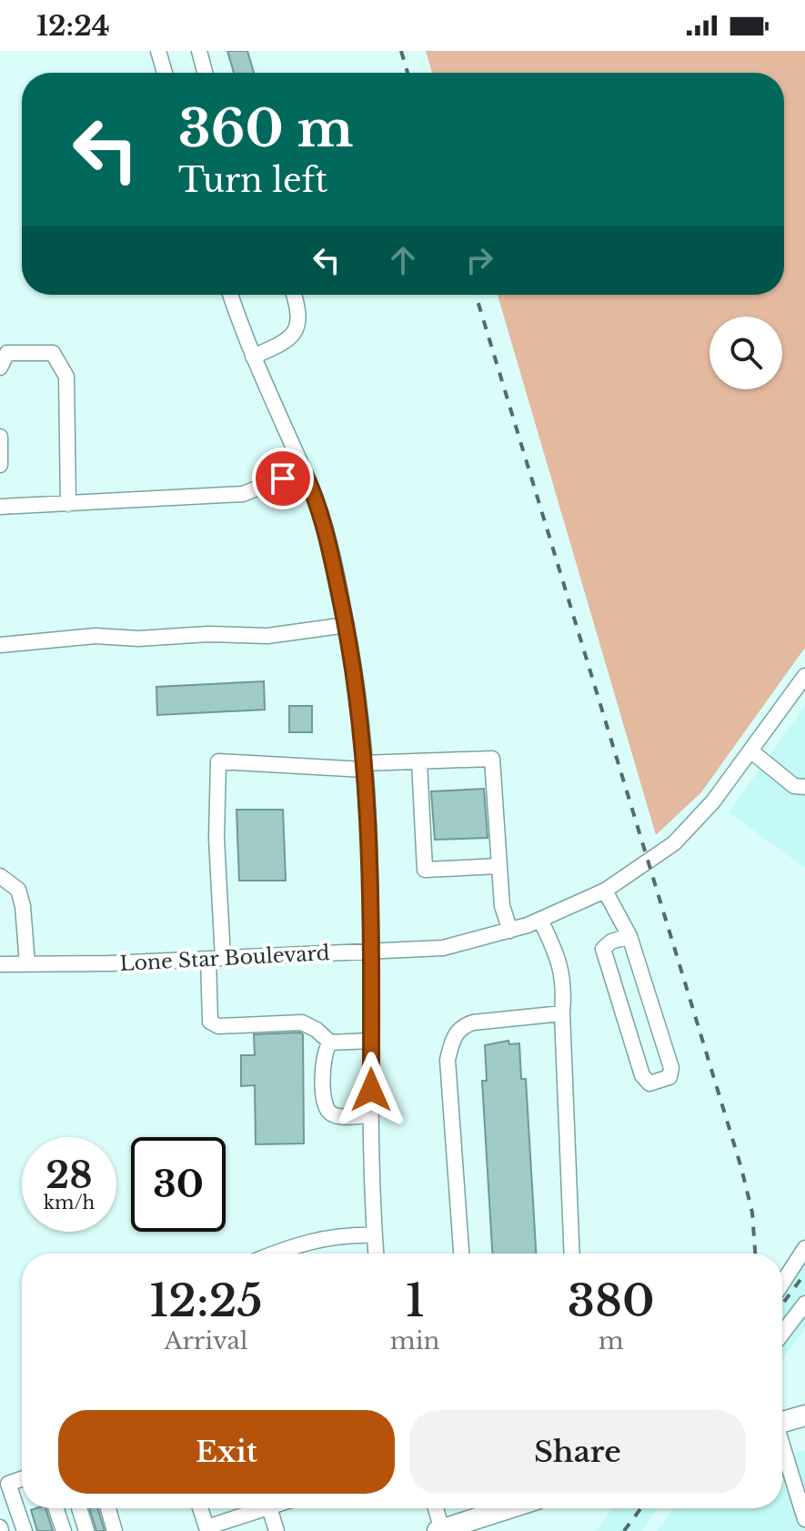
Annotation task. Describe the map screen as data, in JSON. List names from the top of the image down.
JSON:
{
  "streets": {
    "street": ["Lone Star Boulevard"]
  },
  "page": {
    "status": "12:24",
    "turn": ["360 m", "Turn left"],
    "speed": "28 km/h",
    "limit": "30",
    "eta": [
      "12:25",
      "Arrival",
      "1",
      "min",
      "380",
      "m"
    ],
    "buttons": ["Exit", "Share"]
  }
}
